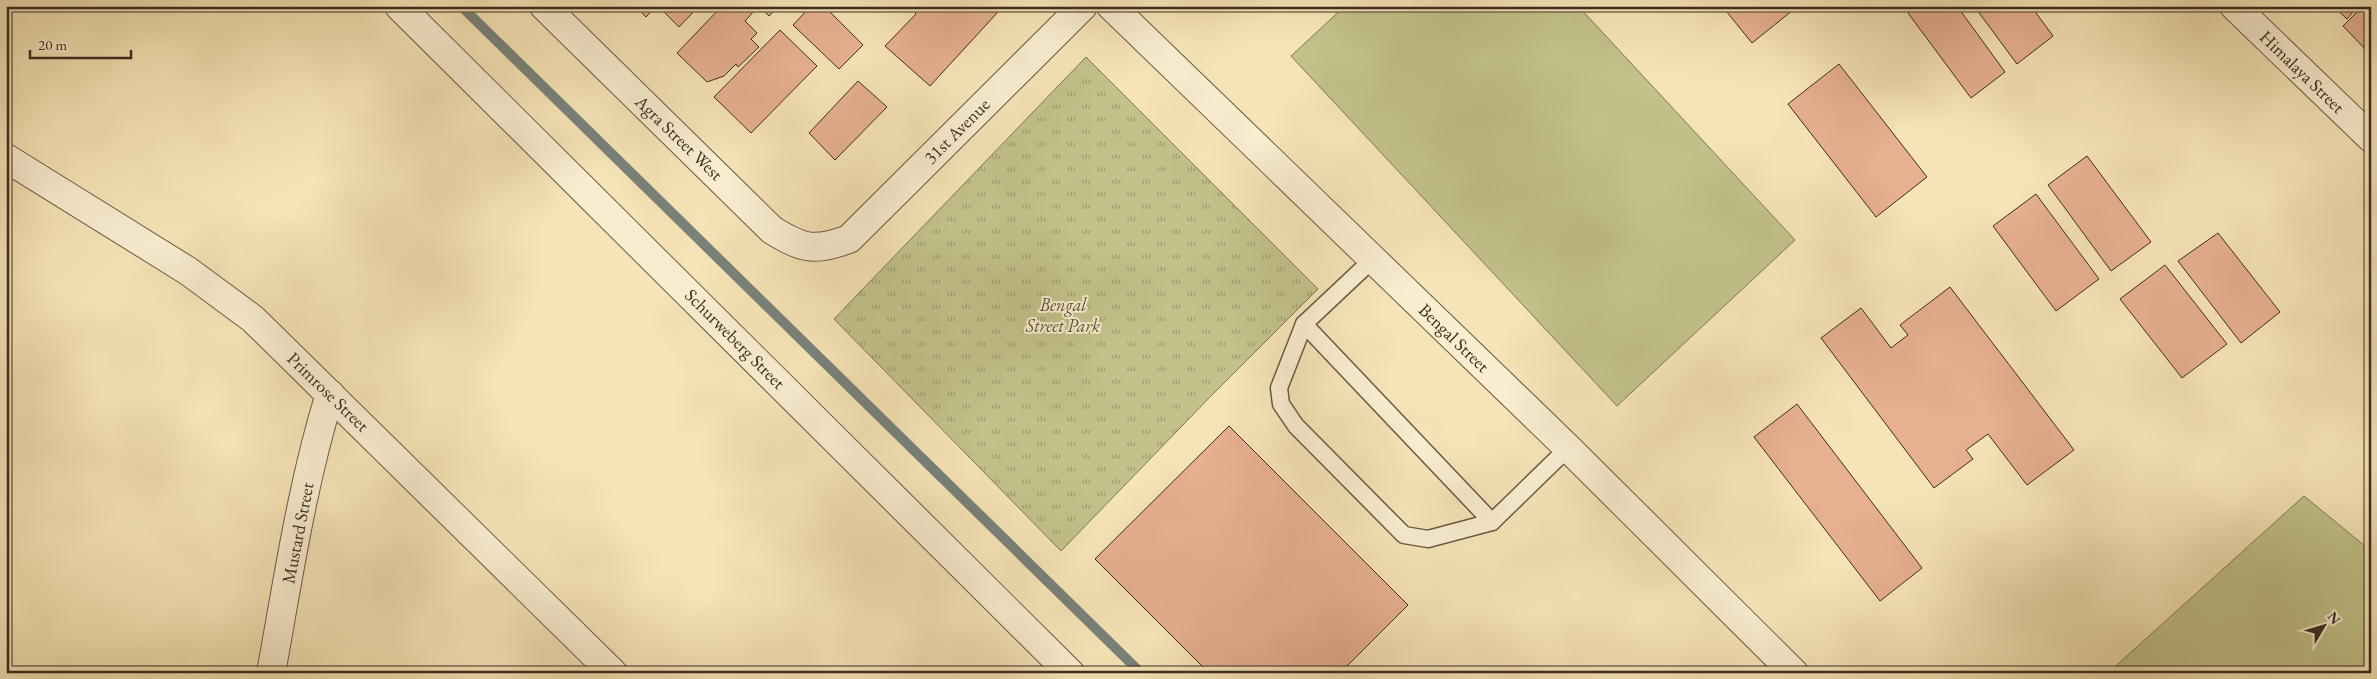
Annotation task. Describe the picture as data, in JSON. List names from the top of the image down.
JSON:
{
  "streets": {
    "street": [
      "Himalaya Street",
      "31st Avenue",
      "Agra Street West",
      "Bengal Street",
      "Schurweberg Street",
      "Primrose Street",
      "Mustard Street"
    ]
  },
  "crossings": [
    ["31st Avenue", "Agra Street West"],
    ["Primrose Street", "Mustard Street"]
  ],
  "parks": ["Bengal Street Park"],
  "scale_bar": "20 m",
  "north": "top right"
}
